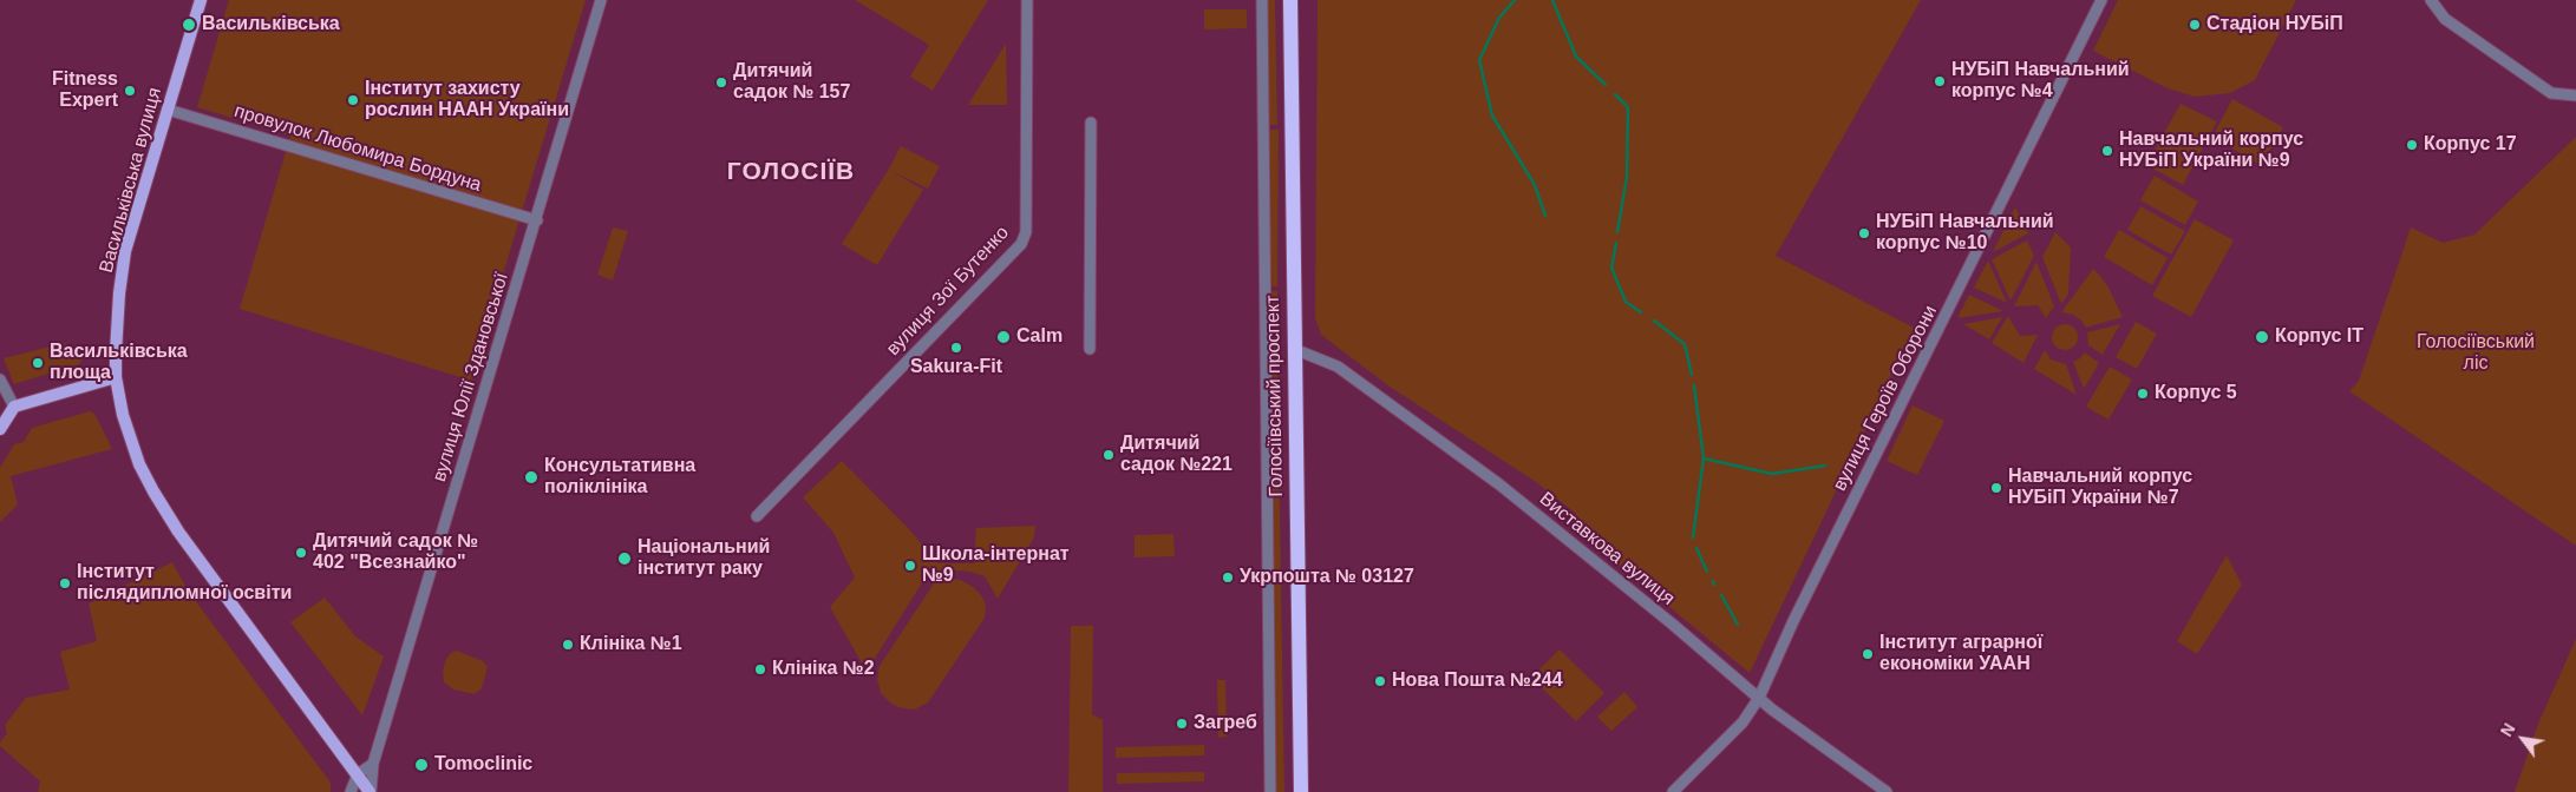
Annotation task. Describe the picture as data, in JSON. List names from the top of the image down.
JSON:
{
  "streets": {
    "highway": ["Голосіївський проспект"],
    "main road": ["Васильківська вулиця"],
    "street": [
      "провулок Любомира Бордуна",
      "вулиця Зої Бутенко",
      "вулиця Юлії Здановської",
      "вулиця Героїв Оборони",
      "Виставкова вулиця"
    ]
  },
  "crossings": [
    ["провулок Любомира Бордуна", "Васильківська вулиця"],
    ["провулок Любомира Бордуна", "вулиця Юлії Здановської"],
    ["Васильківська вулиця", "вулиця Юлії Здановської"],
    ["Голосіївський проспект", "Виставкова вулиця"],
    ["вулиця Героїв Оборони", "Виставкова вулиця"]
  ],
  "districts": ["ГОЛОСІЇВ"],
  "parks": ["Голосіївський ліс"],
  "places": [
    "Васильківська",
    "Стадіон НУБіП",
    "НУБіП Навчальний корпус №4",
    "Дитячий садок № 157",
    "Fitness Expert",
    "Інститут захисту рослин НААН України",
    "Корпус 17",
    "Навчальний корпус НУБіП України №9",
    "НУБіП Навчальний корпус №10",
    "Calm",
    "Корпус ІТ",
    "Sakura-Fit",
    "Васильківська площа",
    "Корпус 5",
    "Дитячий садок №221",
    "Консультативна поліклініка",
    "Навчальний корпус НУБіП України №7",
    "Дитячий садок № 402 \"Всезнайко\"",
    "Національний інститут раку",
    "Школа-інтернат №9",
    "Укрпошта № 03127",
    "Інститут післядипломної освіти",
    "Клініка №1",
    "Інститут аграрної економіки УААН",
    "Клініка №2",
    "Нова Пошта №244",
    "Загреб",
    "Tomoclinic"
  ],
  "north": "top left"
}
